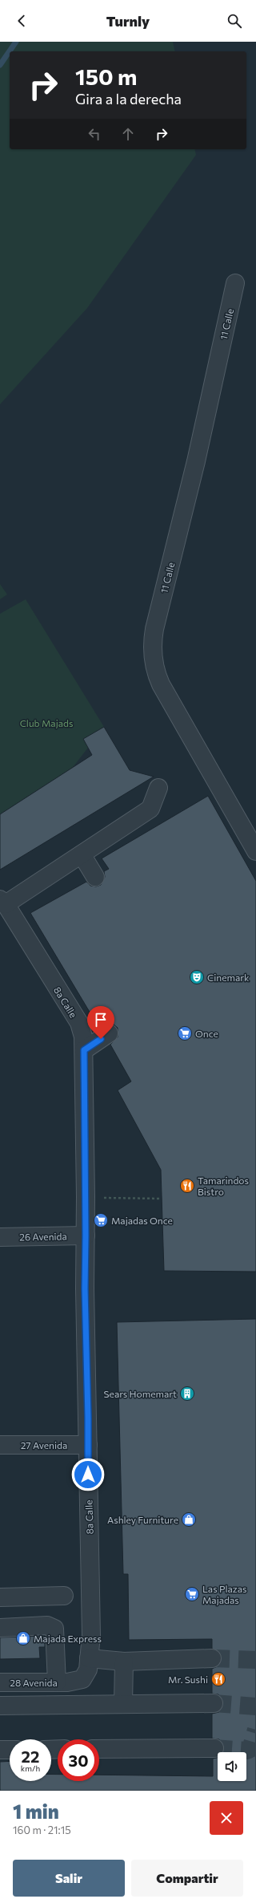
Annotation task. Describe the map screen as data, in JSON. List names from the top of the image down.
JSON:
{
  "streets": {
    "street": [
      "11 Calle",
      "8a Calle",
      "26 Avenida",
      "27 Avenida",
      "28 Avenida"
    ]
  },
  "crossings": [
    ["8a Calle", "26 Avenida"],
    ["8a Calle", "27 Avenida"],
    ["8a Calle", "28 Avenida"]
  ],
  "parks": ["Club Majads"],
  "places": {
    "theatre": ["Cinemark"],
    "supermarket": ["Once", "Majadas Once", "Las Plazas Majadas"],
    "restaurant": ["Tamarindos Bistro", "Mr. Sushi"],
    "building": ["Sears Homemart"],
    "shop": ["Ashley Furniture", "Majada Express"]
  },
  "page": {
    "header": "Turnly",
    "turn": ["150 m", "Gira a la derecha"],
    "speed": "22 km/h",
    "limit": "30",
    "heading": ["1 min", "160 m · 21:15"],
    "buttons": ["Salir", "Compartir"]
  }
}
